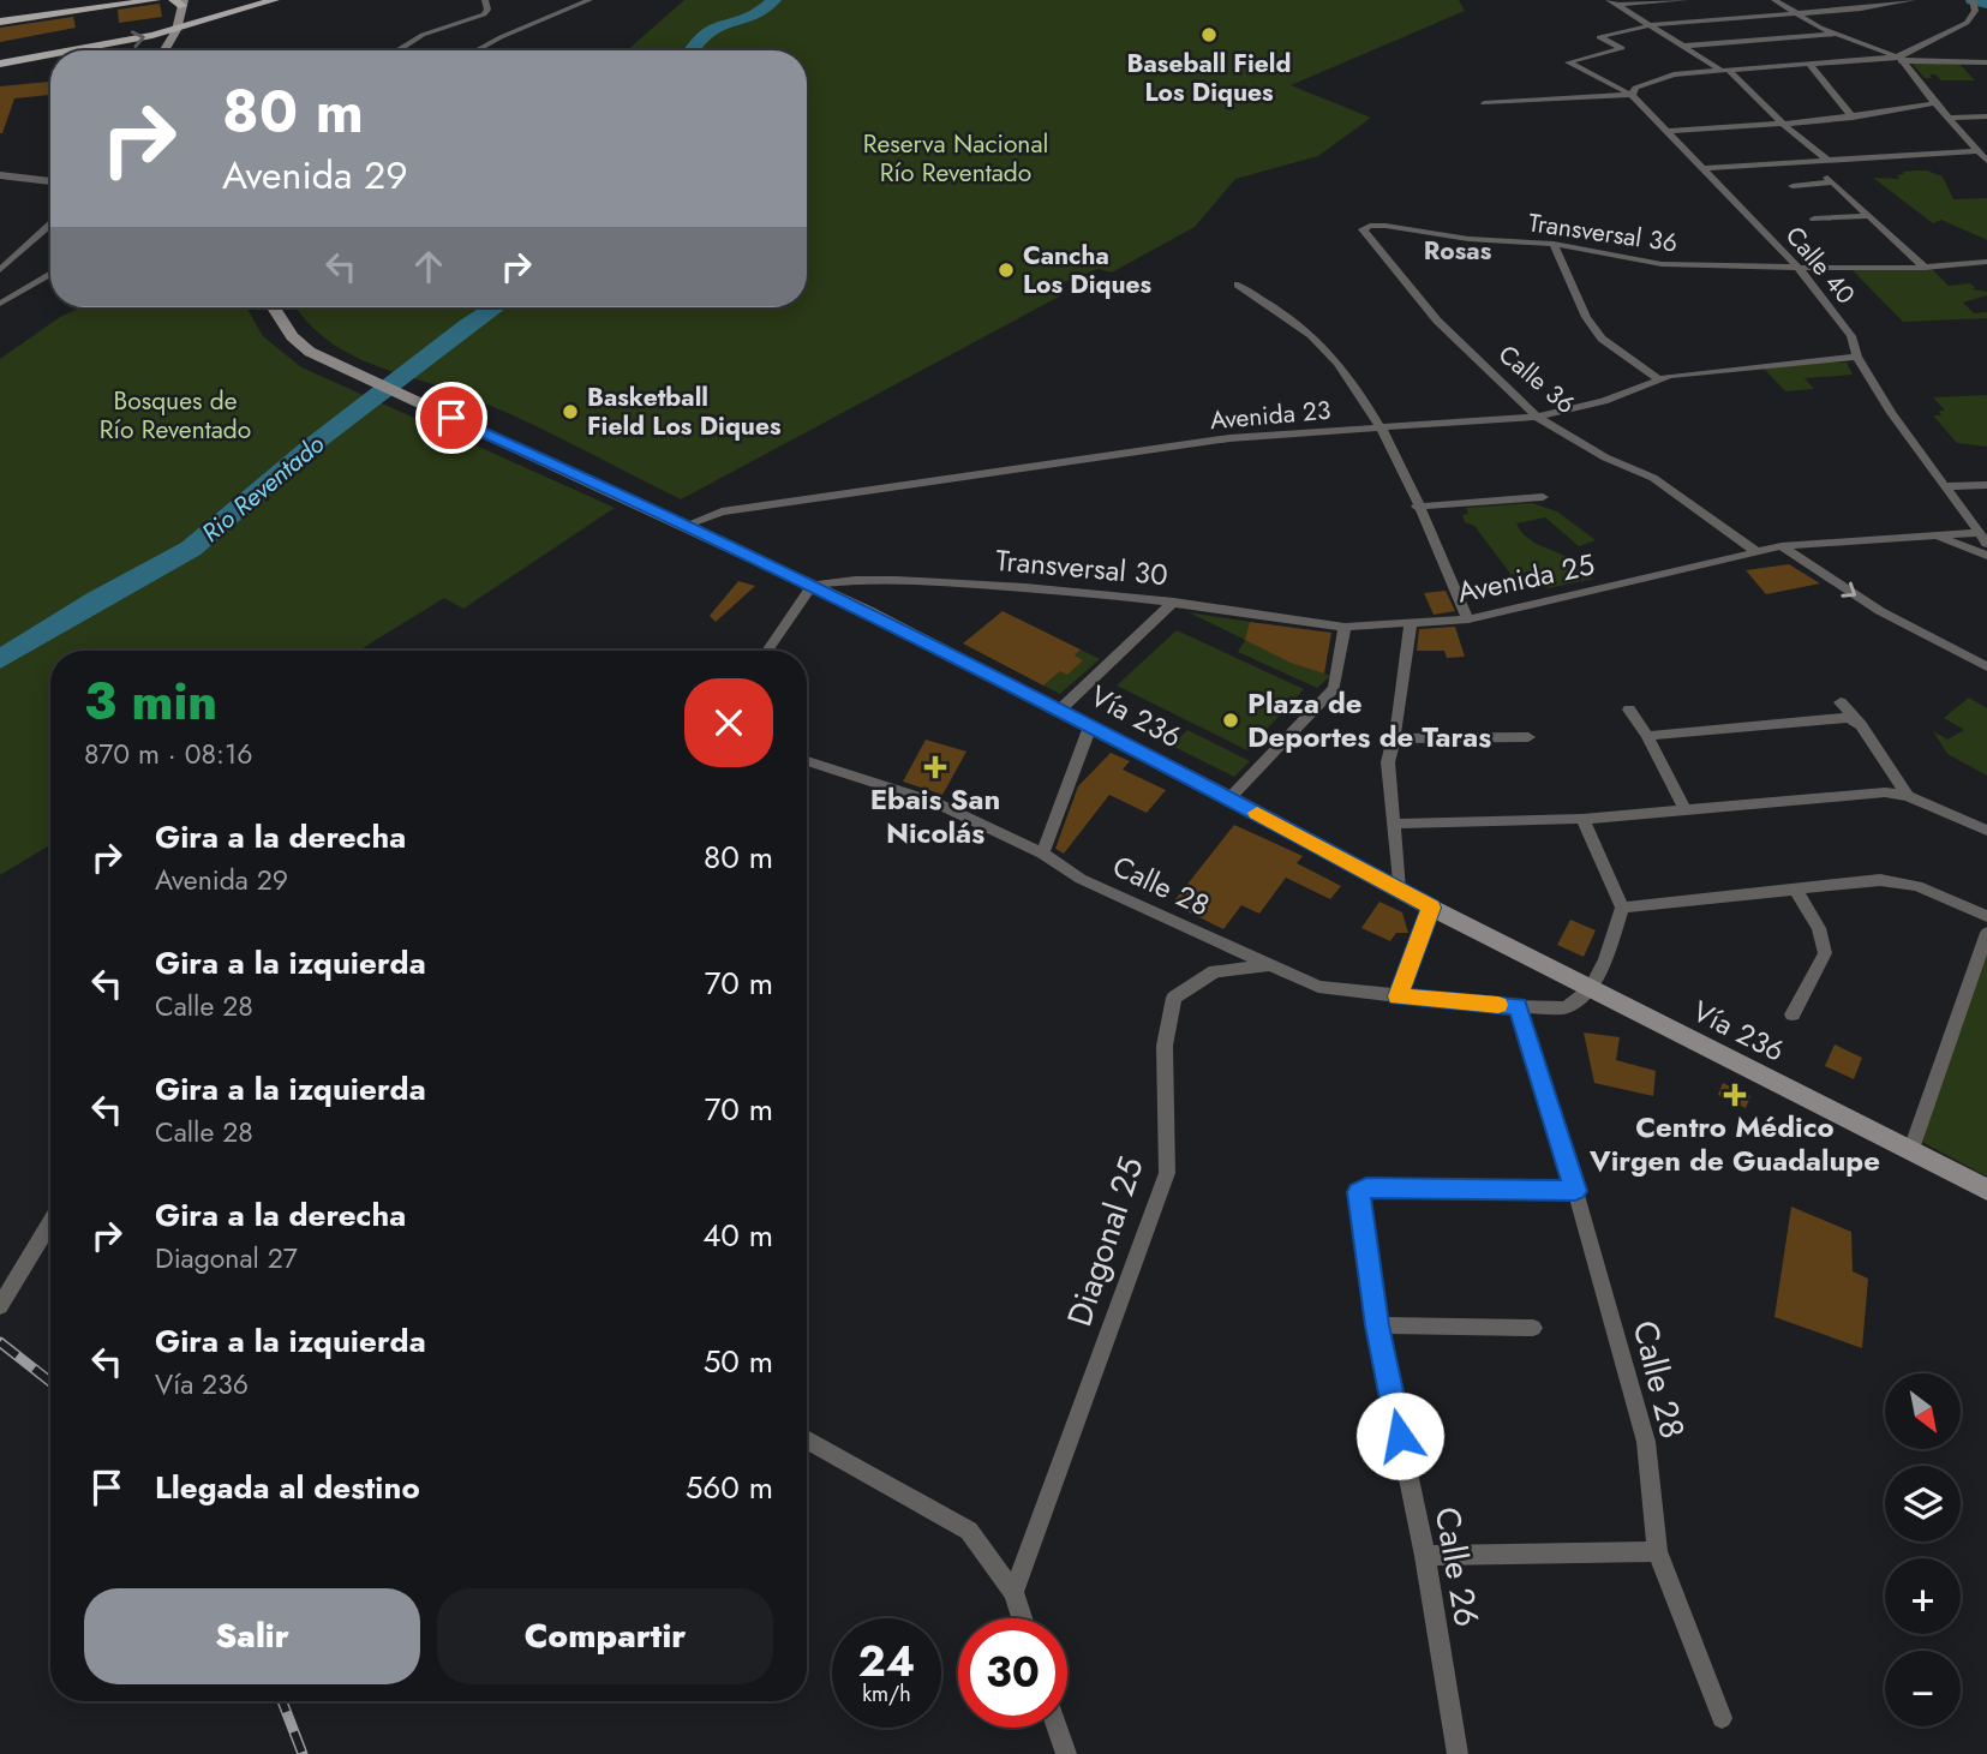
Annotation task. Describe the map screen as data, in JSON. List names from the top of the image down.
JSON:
{
  "streets": {
    "main road": ["Vía 236"],
    "street": [
      "Transversal 36",
      "Calle 40",
      "Calle 36",
      "Avenida 23",
      "Transversal 30",
      "Avenida 25",
      "Calle 28",
      "Diagonal 25",
      "Calle 26"
    ]
  },
  "crossings": [
    ["Transversal 36", "Calle 40"],
    ["Transversal 36", "Calle 36"],
    ["Calle 40", "Avenida 23"],
    ["Calle 40", "Avenida 25"],
    ["Calle 36", "Avenida 23"],
    ["Calle 36", "Avenida 25"],
    ["Avenida 23", "Vía 236"],
    ["Transversal 30", "Avenida 25"],
    ["Transversal 30", "Vía 236"],
    ["Vía 236", "Calle 28"],
    ["Calle 28", "Diagonal 25"]
  ],
  "districts": ["Rosas"],
  "water": ["Rio Reventado"],
  "parks": ["Reserva Nacional Río Reventado", "Bosques de Río Reventado"],
  "places": {
    "other": [
      "Baseball Field Los Diques",
      "Cancha Los Diques",
      "Basketball Field Los Diques",
      "Plaza de Deportes de Taras"
    ],
    "health": ["Ebais San Nicolás", "Centro Médico Virgen de Guadalupe"]
  },
  "north": "bottom right",
  "page": {
    "turn": ["80 m", "Avenida 29"],
    "heading": ["3 min", "870 m · 08:16"],
    "list": [
      {
        "name": "Gira a la derecha",
        "note": "Avenida 29",
        "value": "80 m"
      },
      {
        "name": "Gira a la izquierda",
        "note": "Calle 28",
        "value": "70 m"
      },
      {
        "name": "Gira a la izquierda",
        "note": "Calle 28",
        "value": "70 m"
      },
      {
        "name": "Gira a la derecha",
        "note": "Diagonal 27",
        "value": "40 m"
      },
      {
        "name": "Gira a la izquierda",
        "note": "Vía 236",
        "value": "50 m"
      },
      {
        "name": "Llegada al destino",
        "value": "560 m"
      }
    ],
    "map_buttons": ["+", "−"],
    "buttons": ["Salir", "Compartir"],
    "speed": "24 km/h",
    "limit": "30"
  }
}
